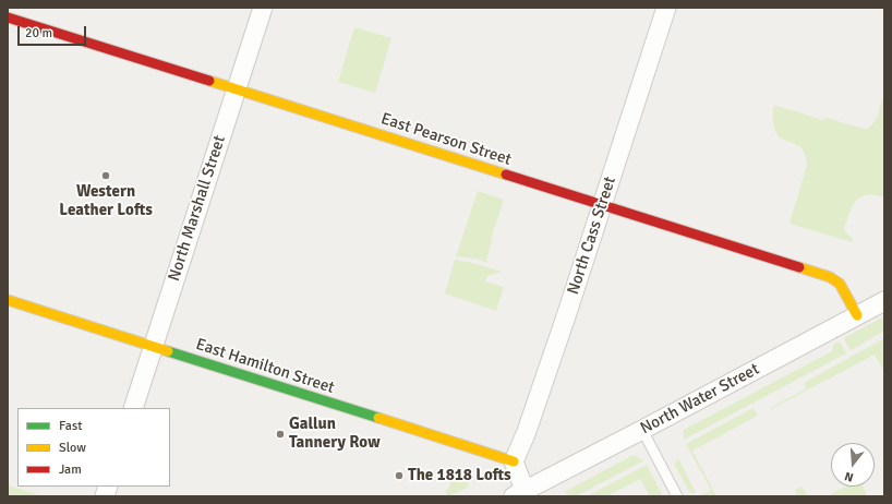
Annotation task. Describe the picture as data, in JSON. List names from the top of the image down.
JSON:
{
  "streets": {
    "street": [
      "East Pearson Street",
      "North Marshall Street",
      "North Cass Street",
      "East Hamilton Street",
      "North Water Street"
    ]
  },
  "crossings": [
    ["East Pearson Street", "North Marshall Street"],
    ["East Pearson Street", "North Cass Street"],
    ["East Pearson Street", "North Water Street"],
    ["North Marshall Street", "East Hamilton Street"],
    ["North Cass Street", "East Hamilton Street"]
  ],
  "places": ["Western Leather Lofts", "Gallun Tannery Row", "The 1818 Lofts"],
  "legend": ["Fast", "Slow", "Jam"],
  "scale_bar": "20 m",
  "north": "bottom"
}
